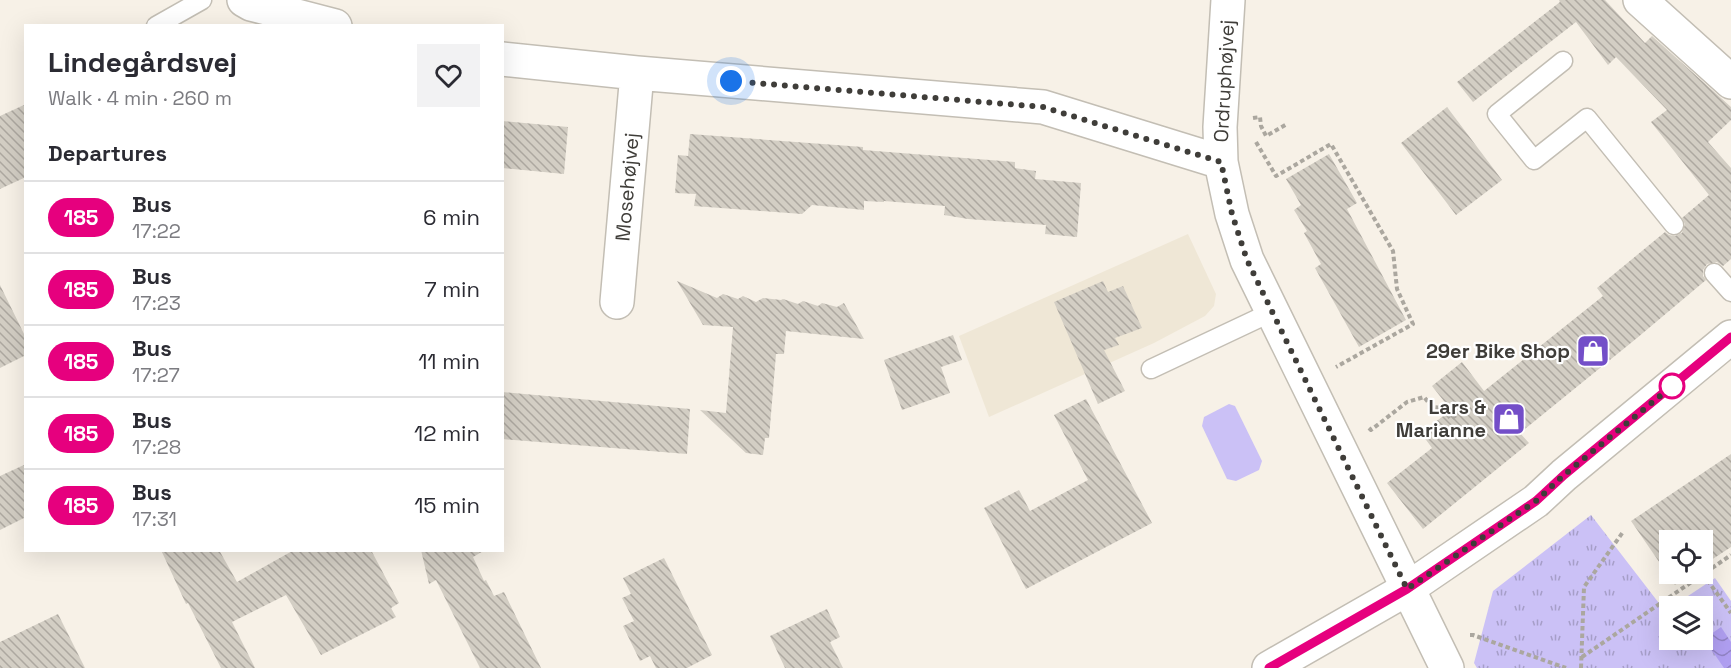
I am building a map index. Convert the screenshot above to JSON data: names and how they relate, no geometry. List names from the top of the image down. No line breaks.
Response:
{"streets":{"street":["Ordruphøjvej","Mosehøjvej"]},"places":{"shop":["29er Bike Shop","Lars & Marianne"]},"lines":["bus line 185"],"page":{"heading":[["Lindegårdsvej","Walk · 4 min · 260 m"],"Departures"],"list":[{"mark":"185","name":"Bus","note":"17:22","value":"6 min"},{"mark":"185","name":"Bus","note":"17:23","value":"7 min"},{"mark":"185","name":"Bus","note":"17:27","value":"11 min"},{"mark":"185","name":"Bus","note":"17:28","value":"12 min"},{"mark":"185","name":"Bus","note":"17:31","value":"15 min"}]}}
